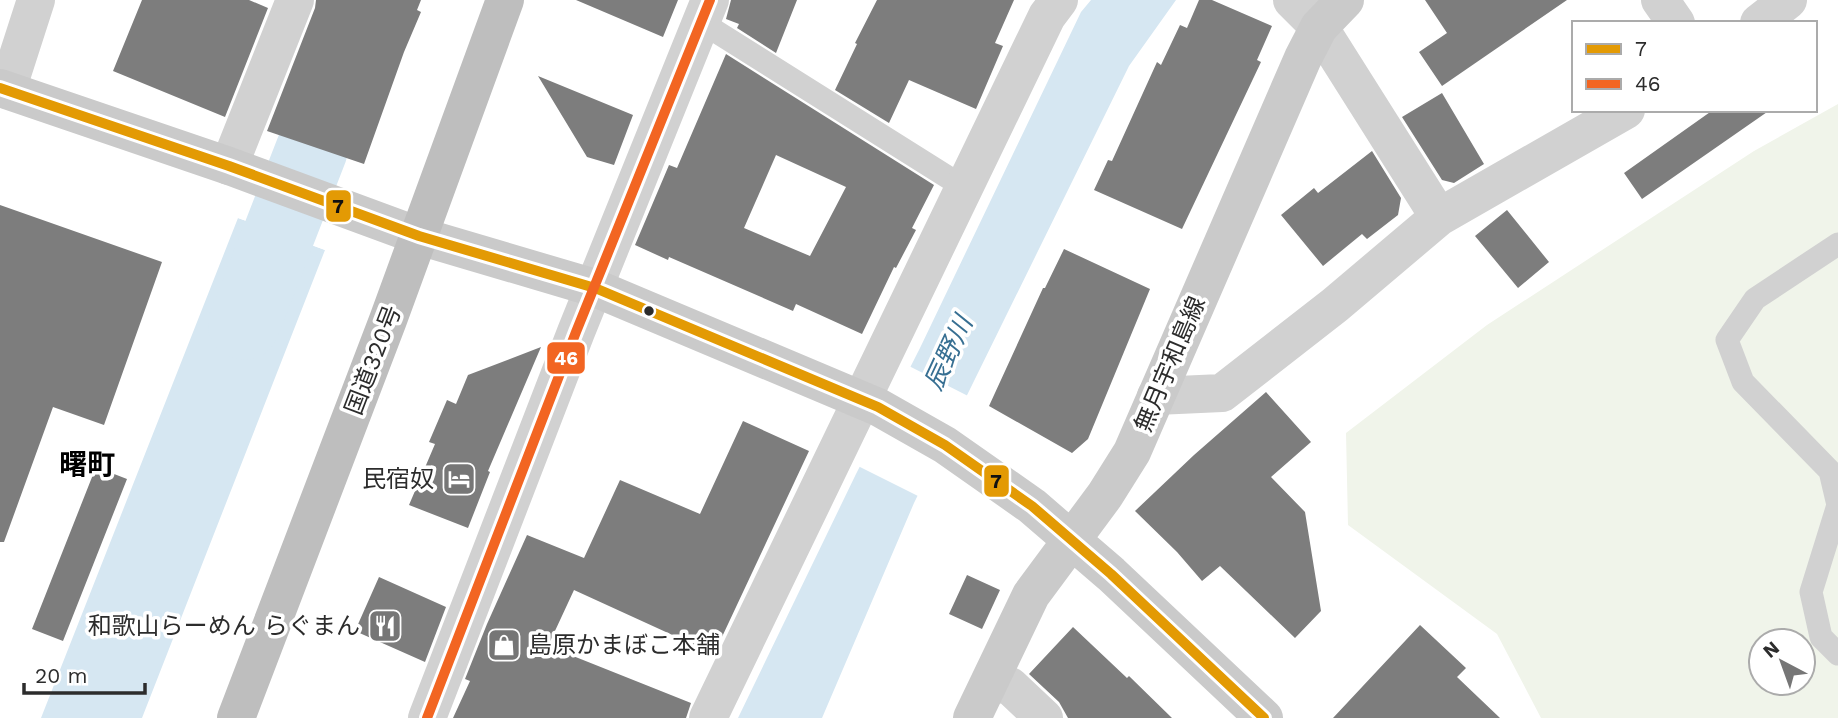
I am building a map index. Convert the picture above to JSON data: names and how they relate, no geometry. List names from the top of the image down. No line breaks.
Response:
{"streets":{"highway":["国道320号"],"street":["無月宇和島線"]},"districts":["曙町"],"water":["辰野川"],"places":{"hotel":["民宿奴"],"restaurant":["和歌山らーめん らぐまん"],"shop":["島原かまぼこ本舗"]},"lines":["transit line 46","transit line 7"],"legend":["7","46"],"scale_bar":"20 m","north":"top left"}
